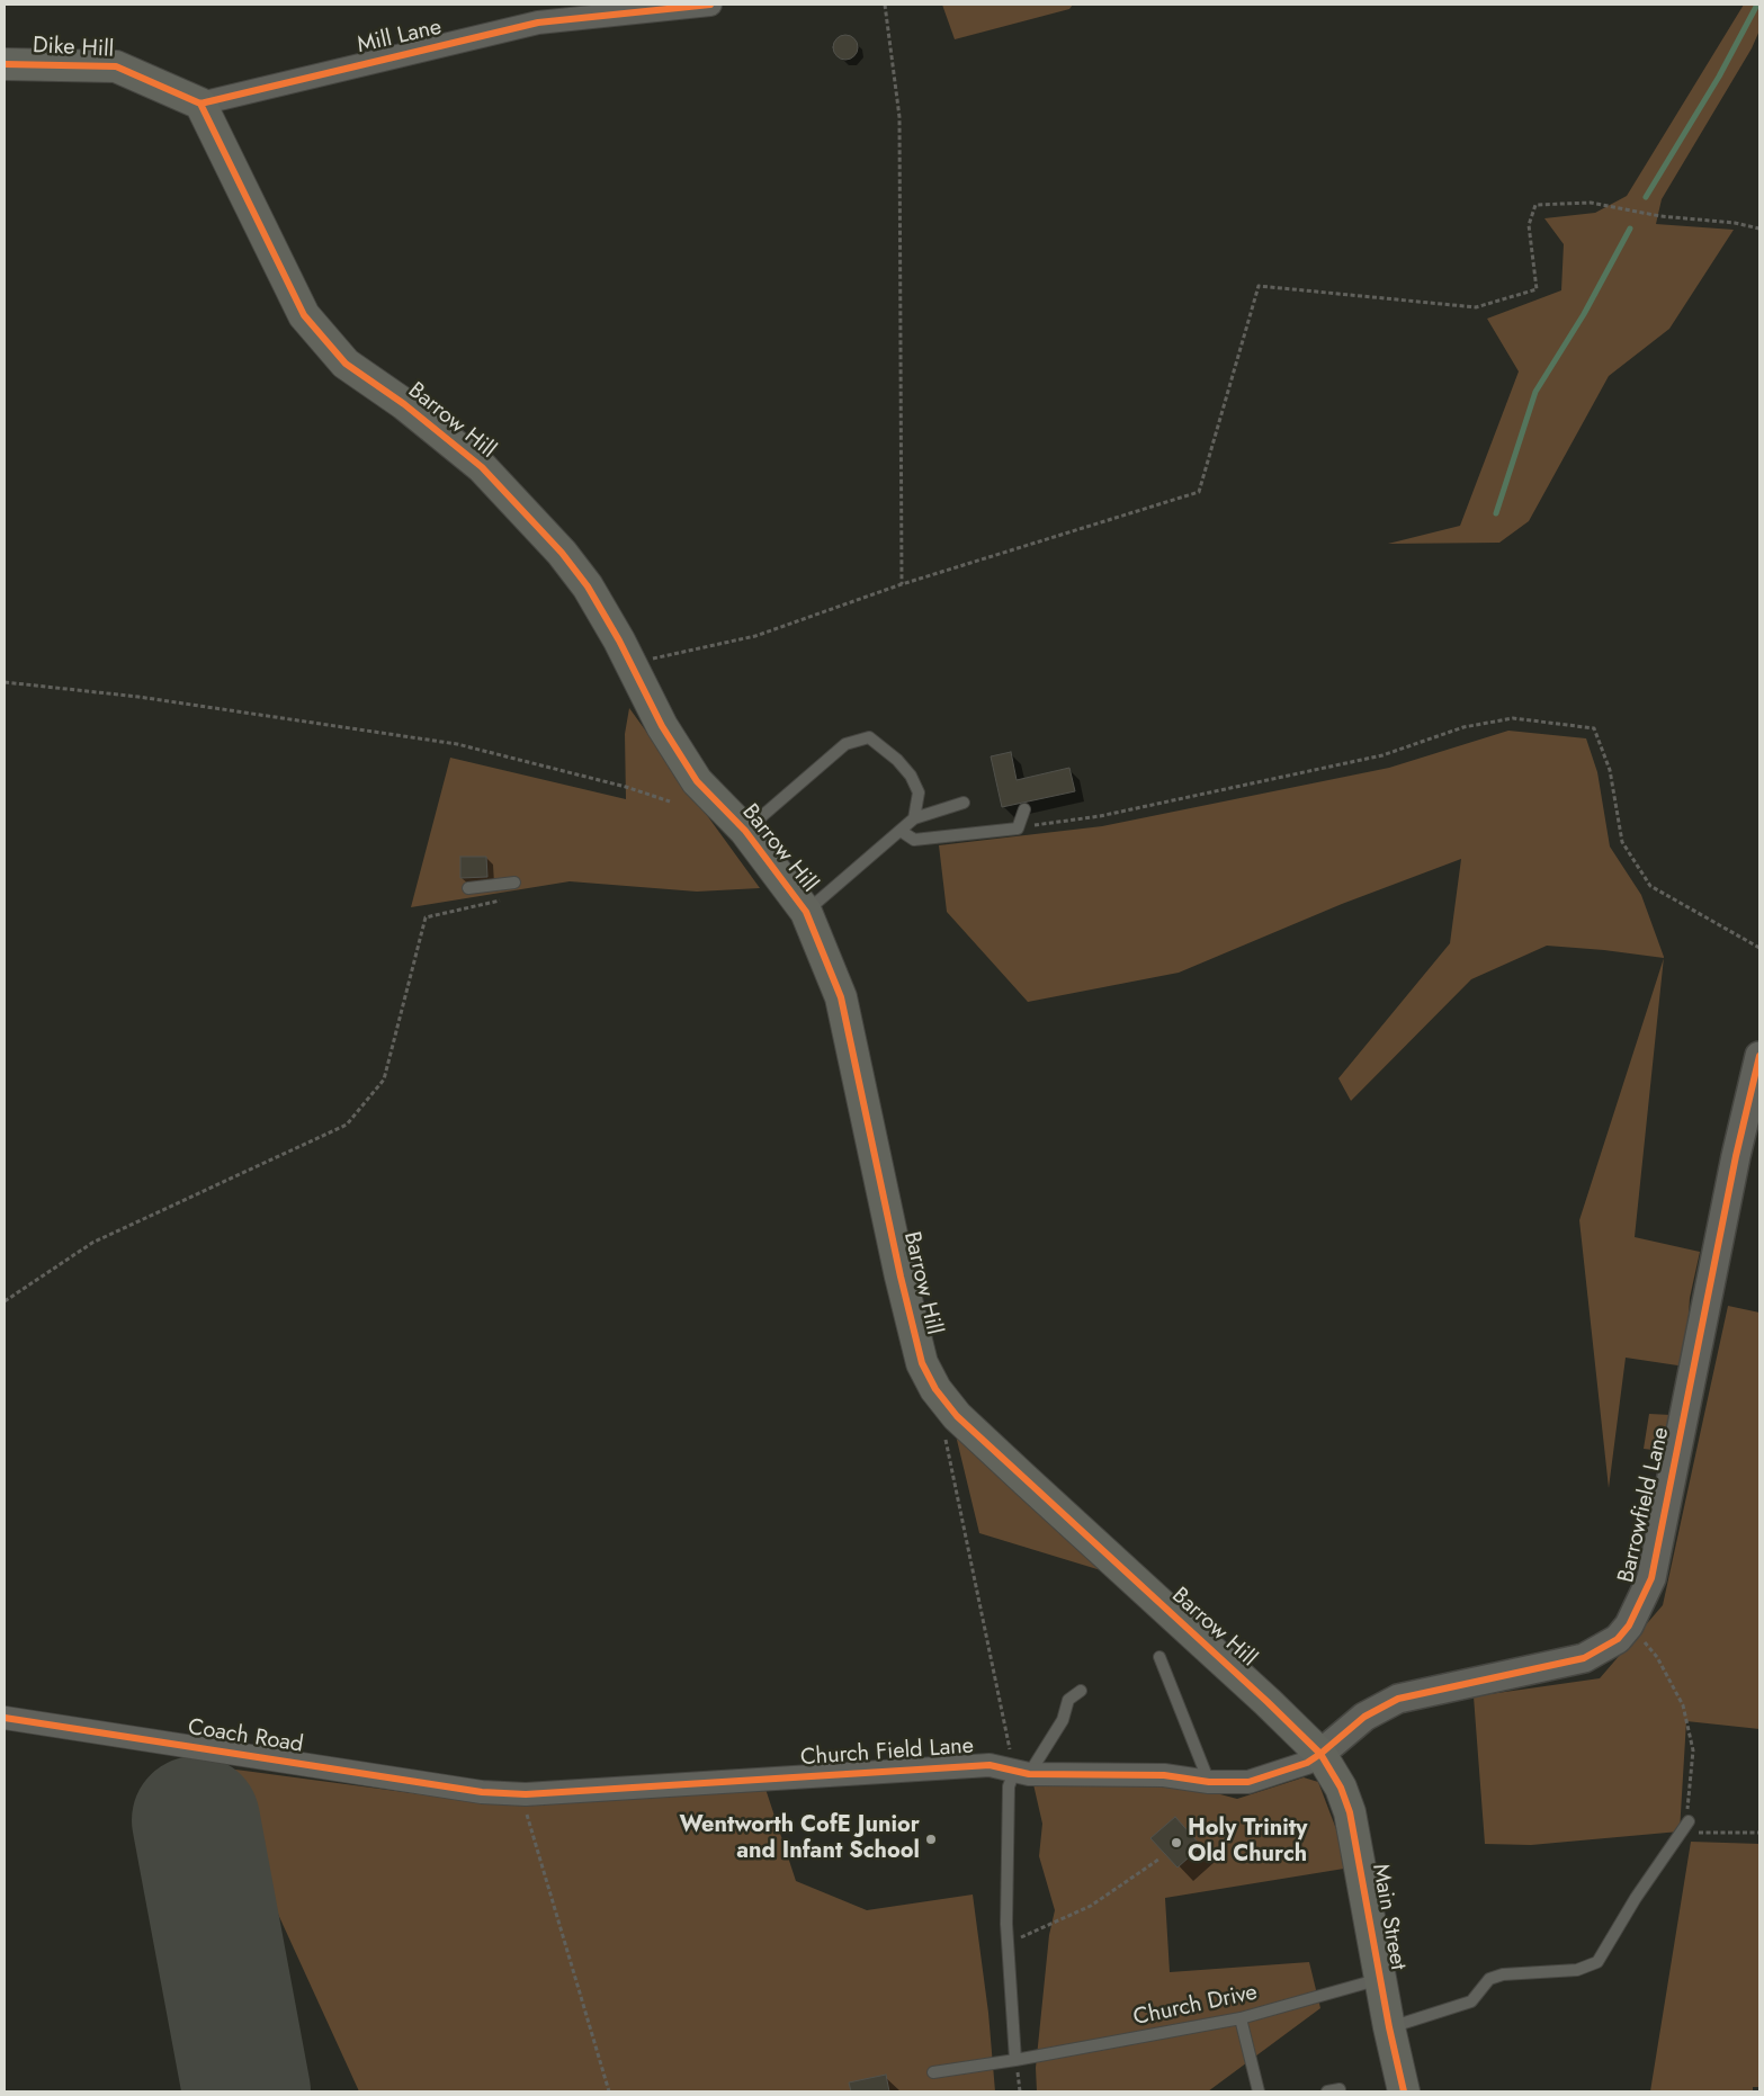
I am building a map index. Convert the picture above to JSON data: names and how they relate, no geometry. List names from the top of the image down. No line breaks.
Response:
{"streets":{"main road":["Dike Hill","Barrow Hill","Main Street"],"street":["Mill Lane","Barrowfield Lane","Coach Road","Church Field Lane"],"lane":["Church Drive"]},"crossings":[["Mill Lane","Dike Hill"],["Mill Lane","Barrow Hill"],["Dike Hill","Barrow Hill"],["Barrow Hill","Barrowfield Lane"],["Barrow Hill","Church Field Lane"],["Barrow Hill","Main Street"],["Barrowfield Lane","Church Field Lane"],["Barrowfield Lane","Main Street"],["Coach Road","Church Field Lane"],["Church Field Lane","Main Street"],["Main Street","Church Drive"]],"places":["Wentworth CofE Junior and Infant School","Holy Trinity Old Church"]}
